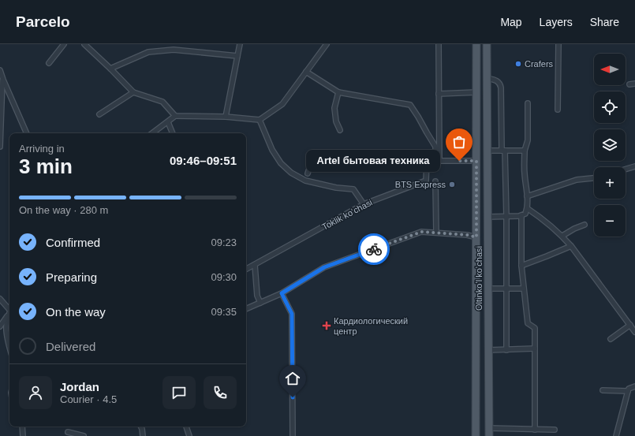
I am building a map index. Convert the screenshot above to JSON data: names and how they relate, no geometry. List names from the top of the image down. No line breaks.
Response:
{"streets":{"main road":["Oltinkoʻl koʻchasi"],"street":["Toklik koʻchasi"]},"places":{"other":["Crafers","Artel бытовая техника","BTS Express"],"health":["Кардиологический центр"]},"north":"left","page":{"header":"Parcelo","nav":["Map","Layers","Share"],"map_buttons":["+","−"],"heading":["3 min","Arriving in","09:46–09:51"],"panel":["Jordan","Courier · 4.5"],"bubble":"Artel бытовая техника","bar":"On the way · 280 m","list":[["Confirmed","09:23"],["Preparing","09:30"],["On the way","09:35"],"Delivered"]}}
